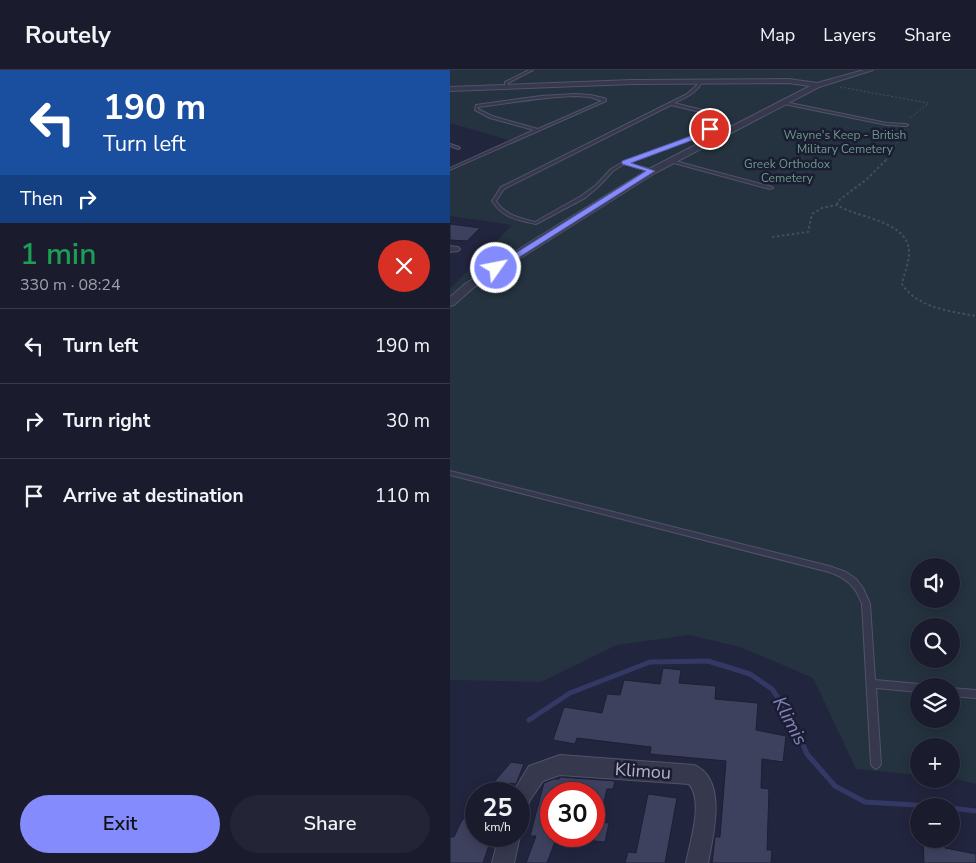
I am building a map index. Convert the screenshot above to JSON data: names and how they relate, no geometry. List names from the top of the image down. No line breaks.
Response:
{"streets":{"street":["Klimou"]},"water":["Klimis"],"parks":["Wayne's Keep - British Military Cemetery","Greek Orthodox Cemetery"],"page":{"header":"Routely","nav":["Map","Layers","Share"],"turn":["190 m","Turn left"],"then":"Then","heading":["1 min","330 m · 08:24"],"list":[{"name":"Turn left","value":"190 m"},{"name":"Turn right","value":"30 m"},{"name":"Arrive at destination","value":"110 m"}],"map_buttons":["+","−"],"speed":"25 km/h","limit":"30","buttons":["Exit","Share"]}}
